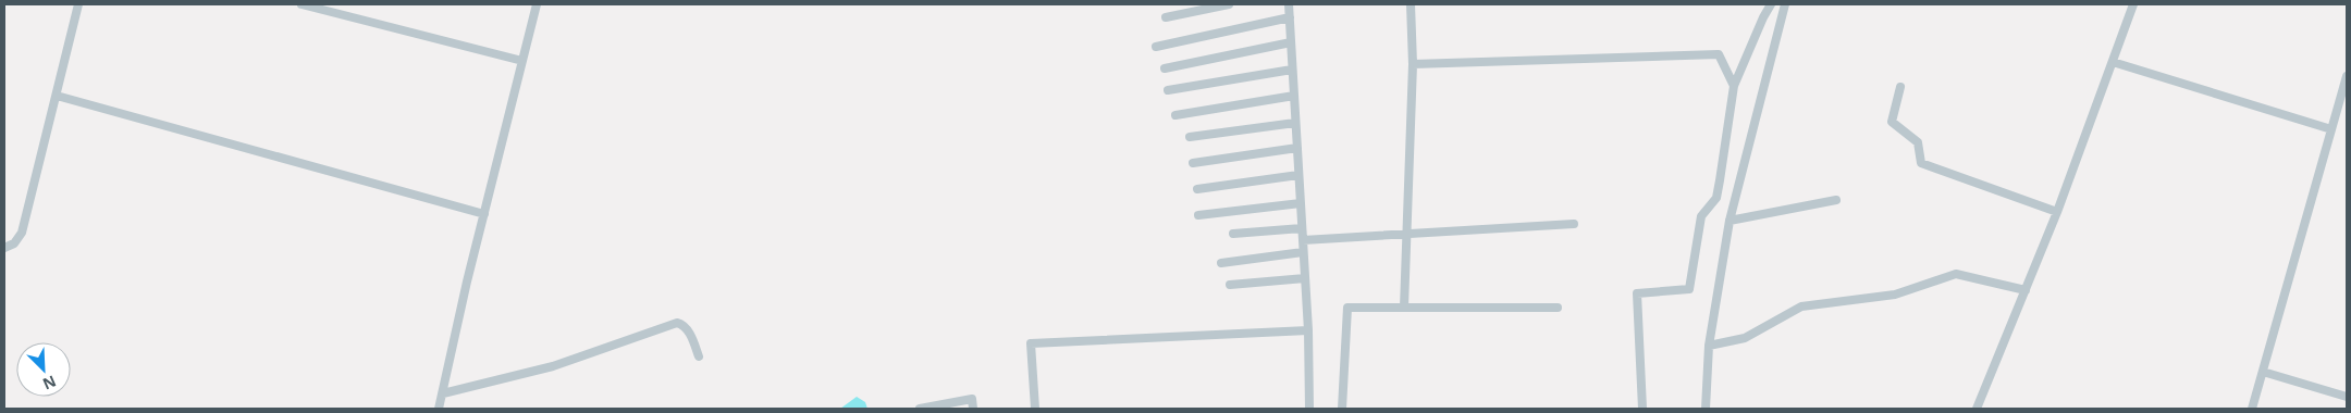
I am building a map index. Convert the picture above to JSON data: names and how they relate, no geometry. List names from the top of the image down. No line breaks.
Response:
{"north":"bottom right"}
